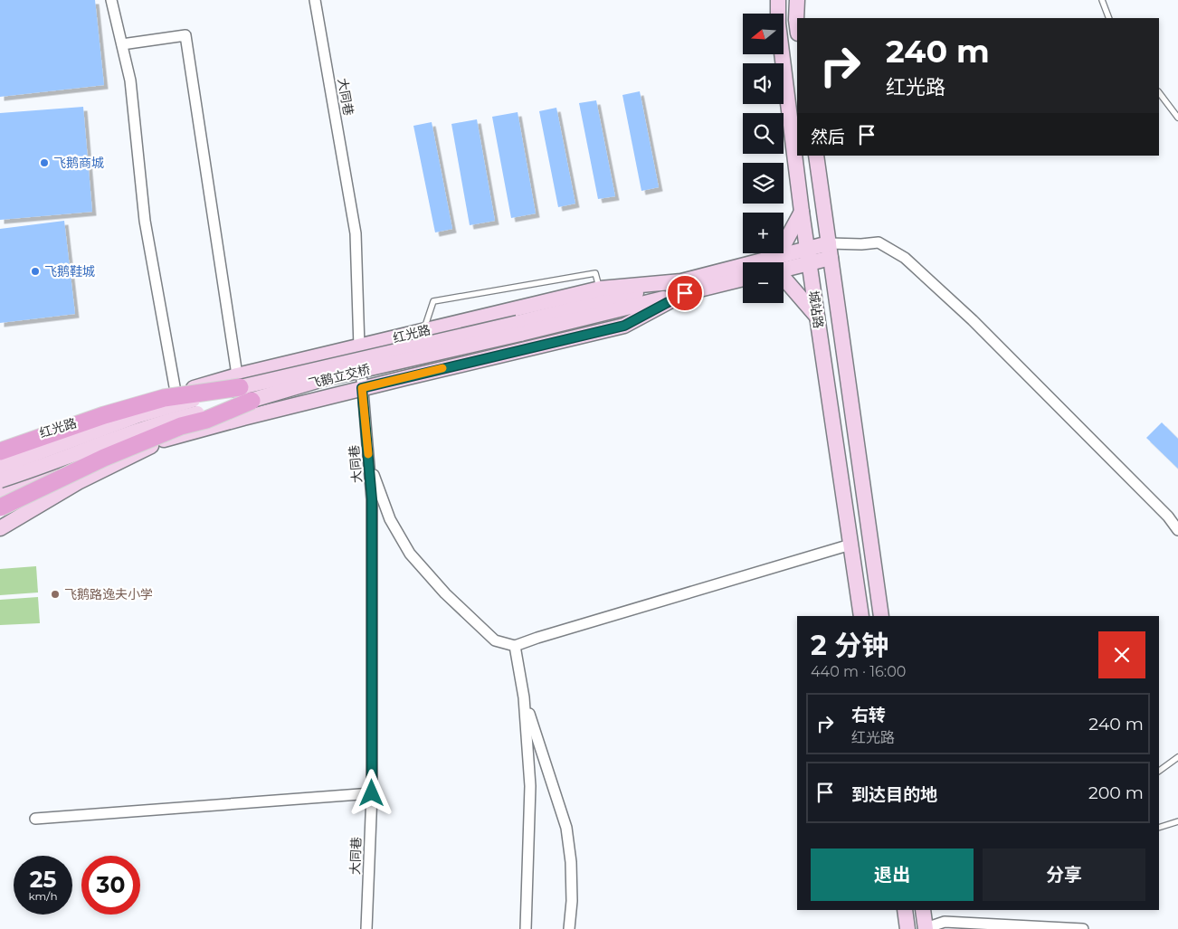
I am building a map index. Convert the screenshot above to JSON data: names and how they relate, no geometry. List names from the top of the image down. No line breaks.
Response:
{"streets":{"main road":["城站路","红光路","飞鹅立交桥"],"street":["大同巷"]},"crossings":[["大同巷","红光路"],["城站路","红光路"],["红光路","飞鹅立交桥"]],"places":["飞鹅商城","飞鹅鞋城","飞鹅路逸夫小学"],"north":"left","page":{"map_buttons":["+","−"],"turn":["240 m","红光路"],"then":"然后","heading":["2 分钟","440 m · 16:00"],"list":[{"name":"右转","note":"红光路","value":"240 m"},{"name":"到达目的地","value":"200 m"}],"buttons":["退出","分享"],"speed":"25 km/h","limit":"30"}}
